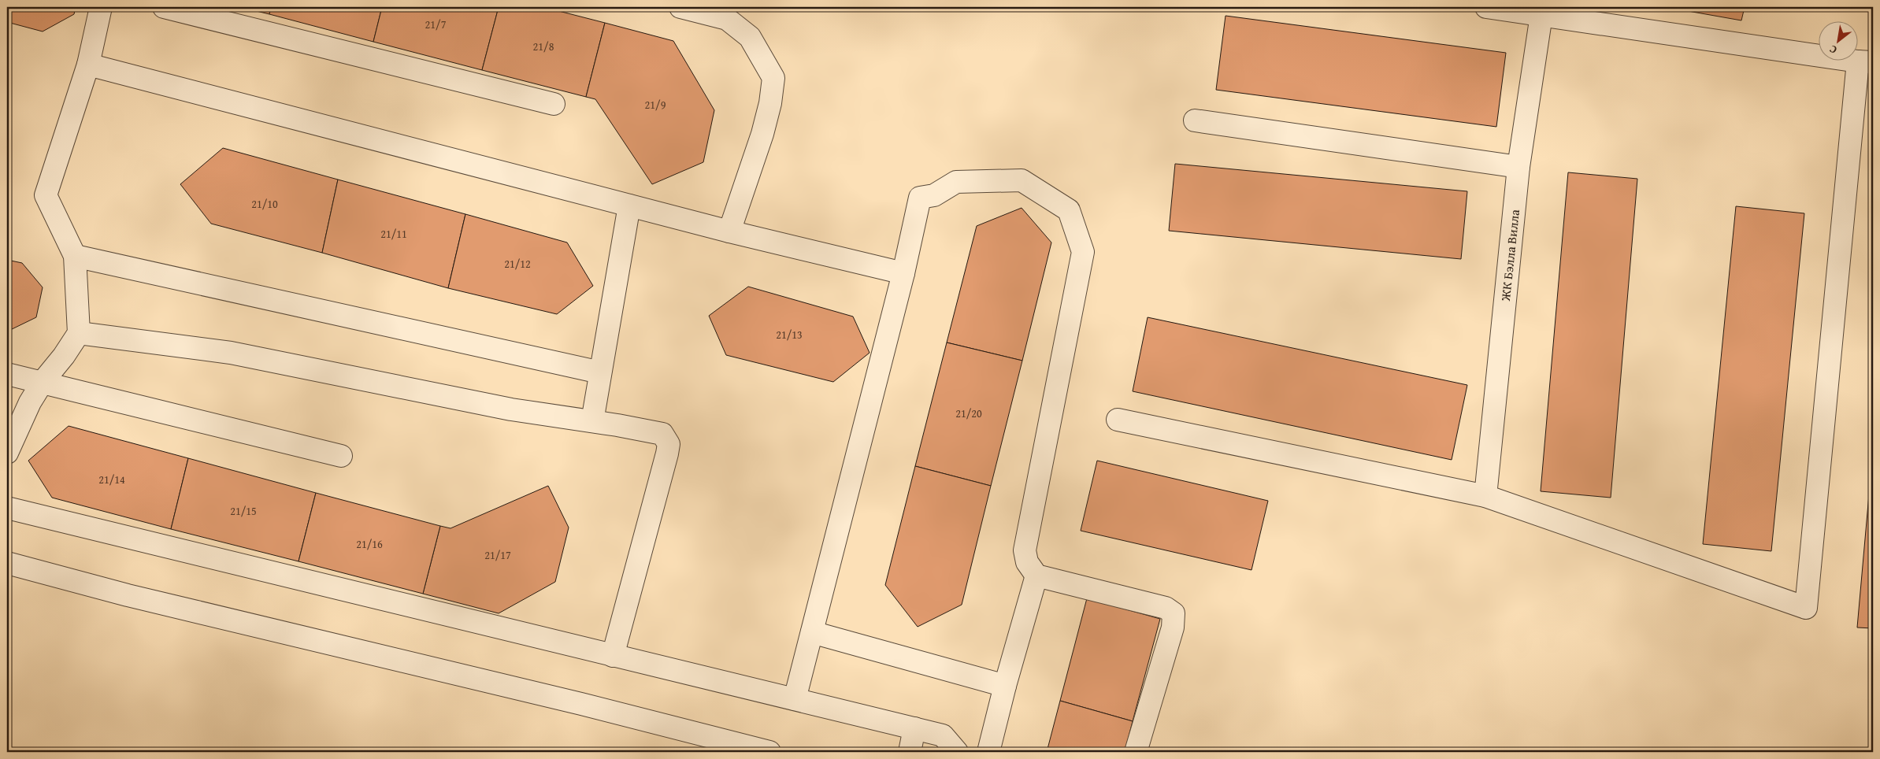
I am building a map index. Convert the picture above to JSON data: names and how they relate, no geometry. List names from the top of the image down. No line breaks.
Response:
{"streets":{"street":["ЖК Бэлла Вилла"]},"house_numbers":["21/7","21/8","21/9","21/10","21/11","21/12","21/13","21/20","21/14","21/15","21/16","21/17"],"north":"bottom left"}
